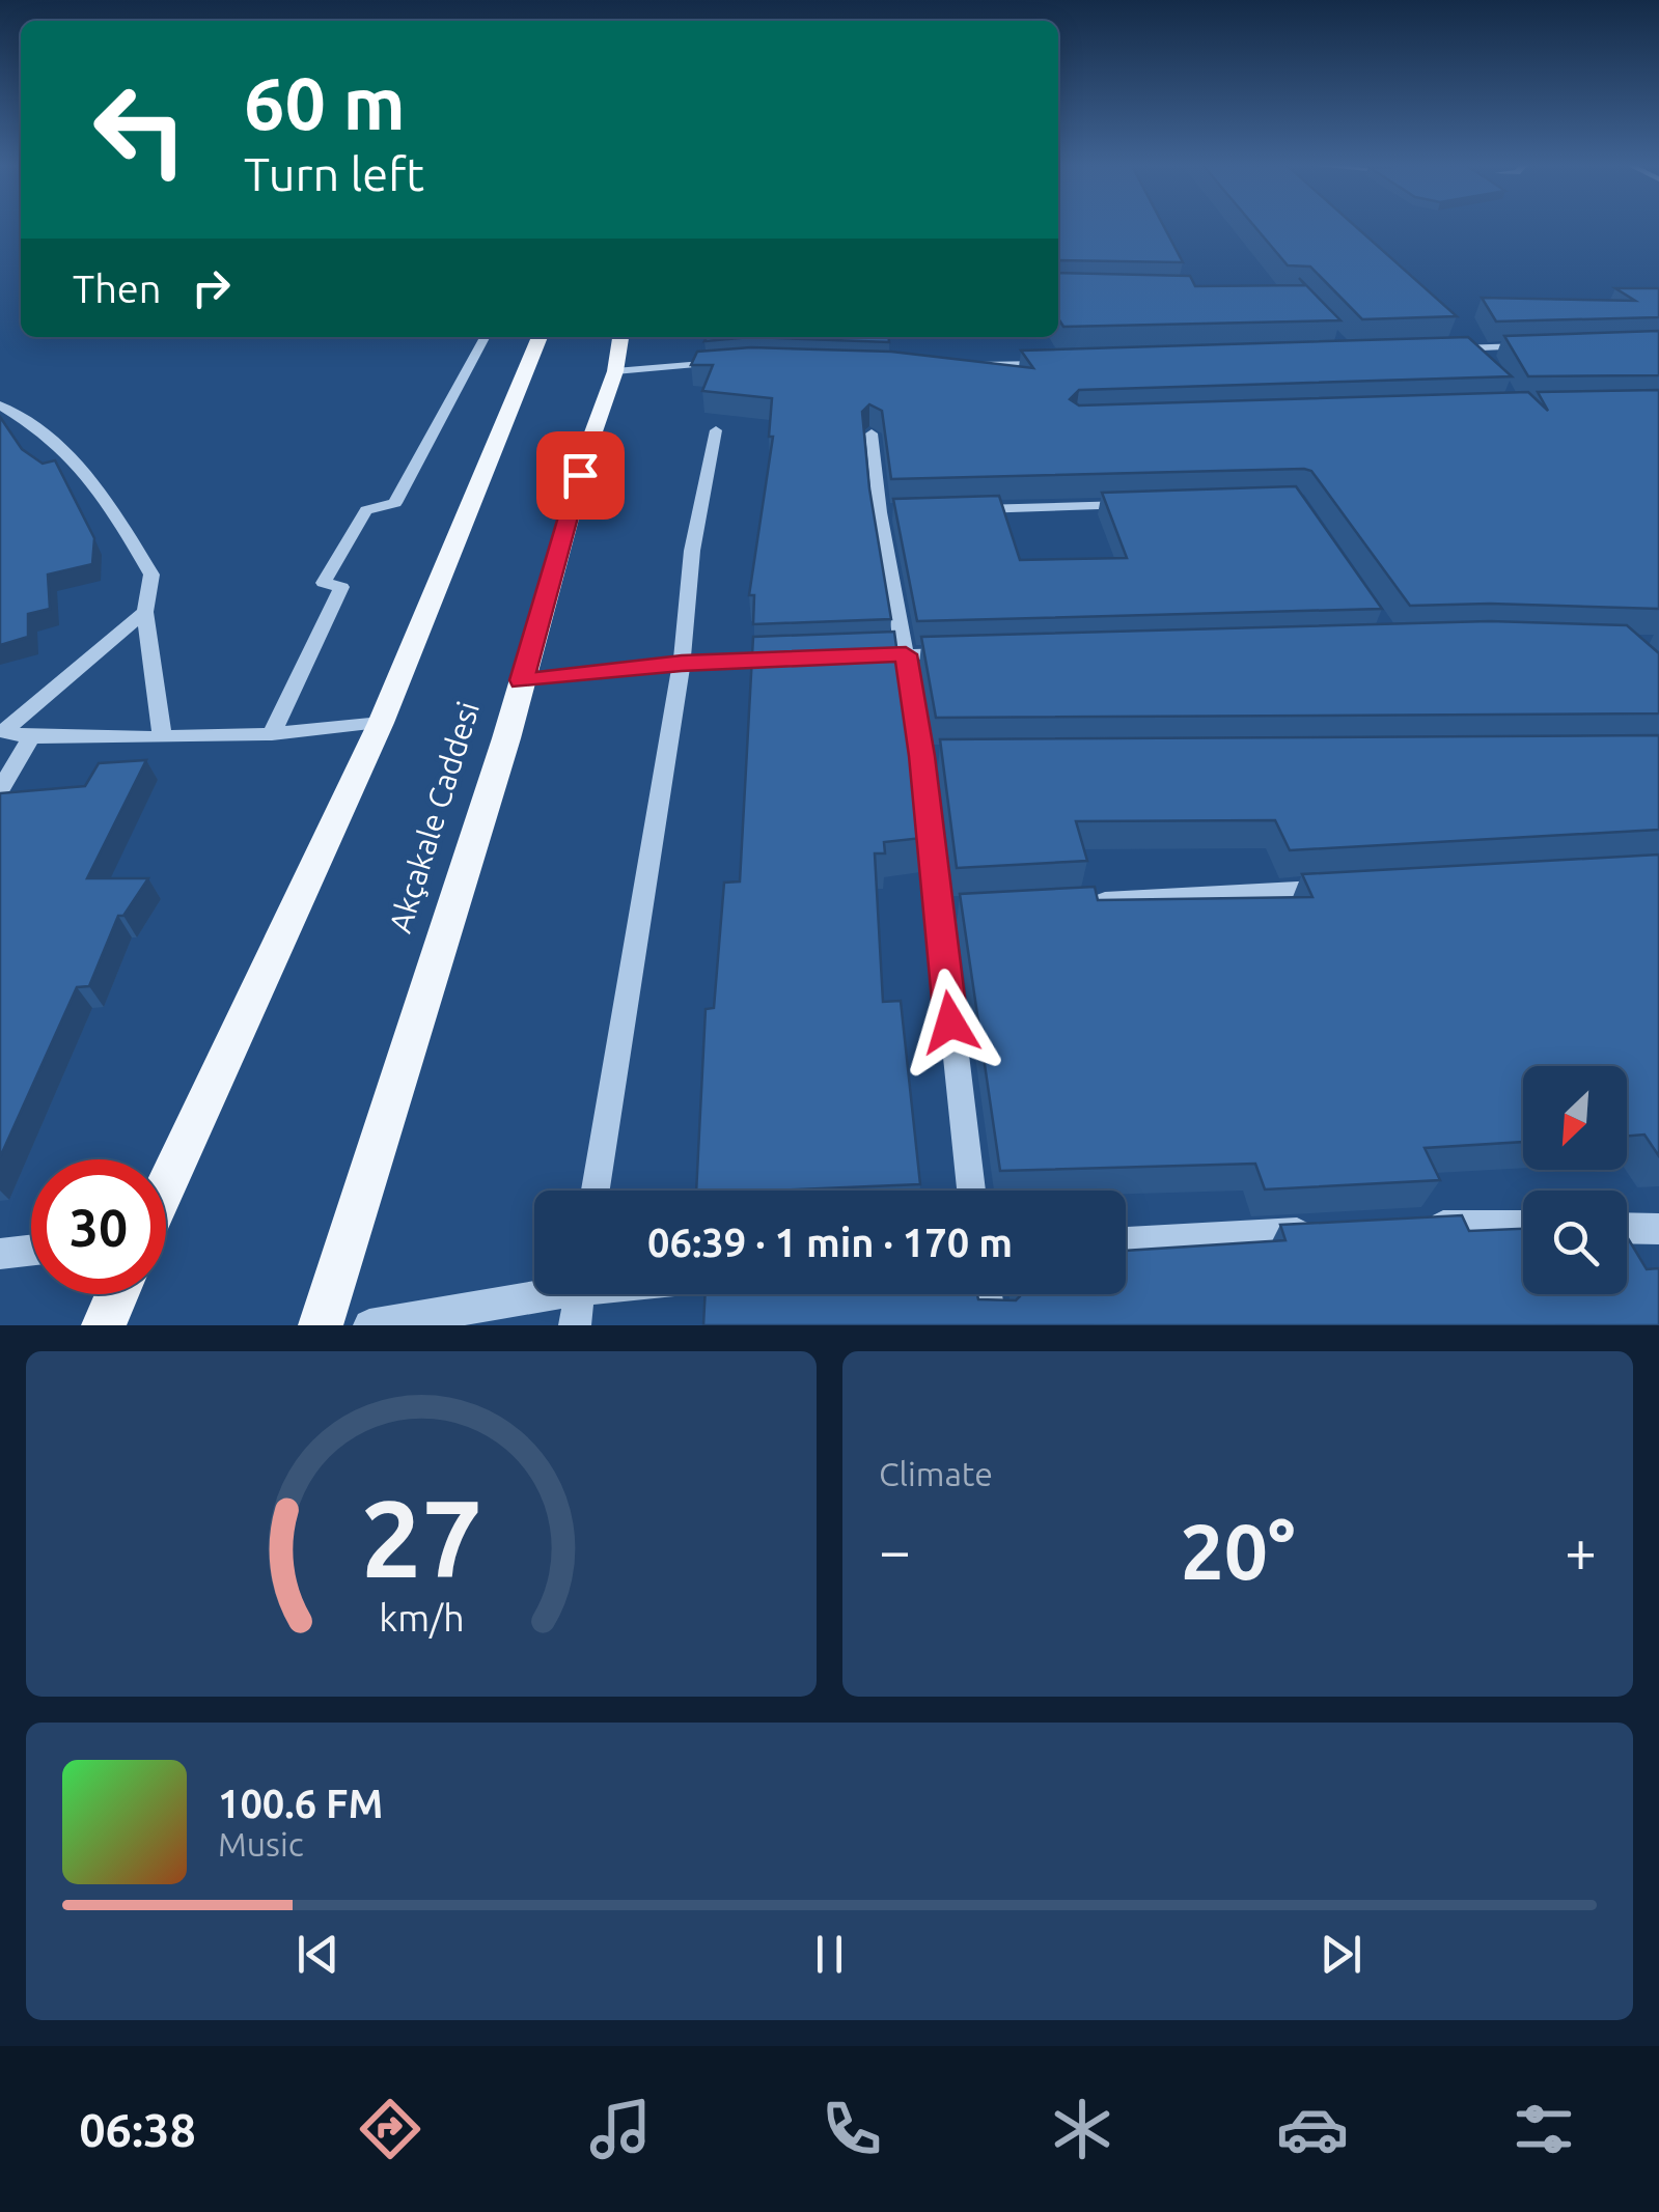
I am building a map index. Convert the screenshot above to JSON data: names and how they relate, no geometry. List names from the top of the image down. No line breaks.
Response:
{"streets":{"main road":["Akçakale Caddesi"]},"north":"bottom left","page":{"turn":["60 m","Turn left"],"then":"Then","limit":"30","trip":"06:39 · 1 min · 170 m","tile":"Climate","heat":["−","20°","+"],"song":["100.6 FM","Music"],"tabs":"06:38","gauge":["27","km/h"]}}
